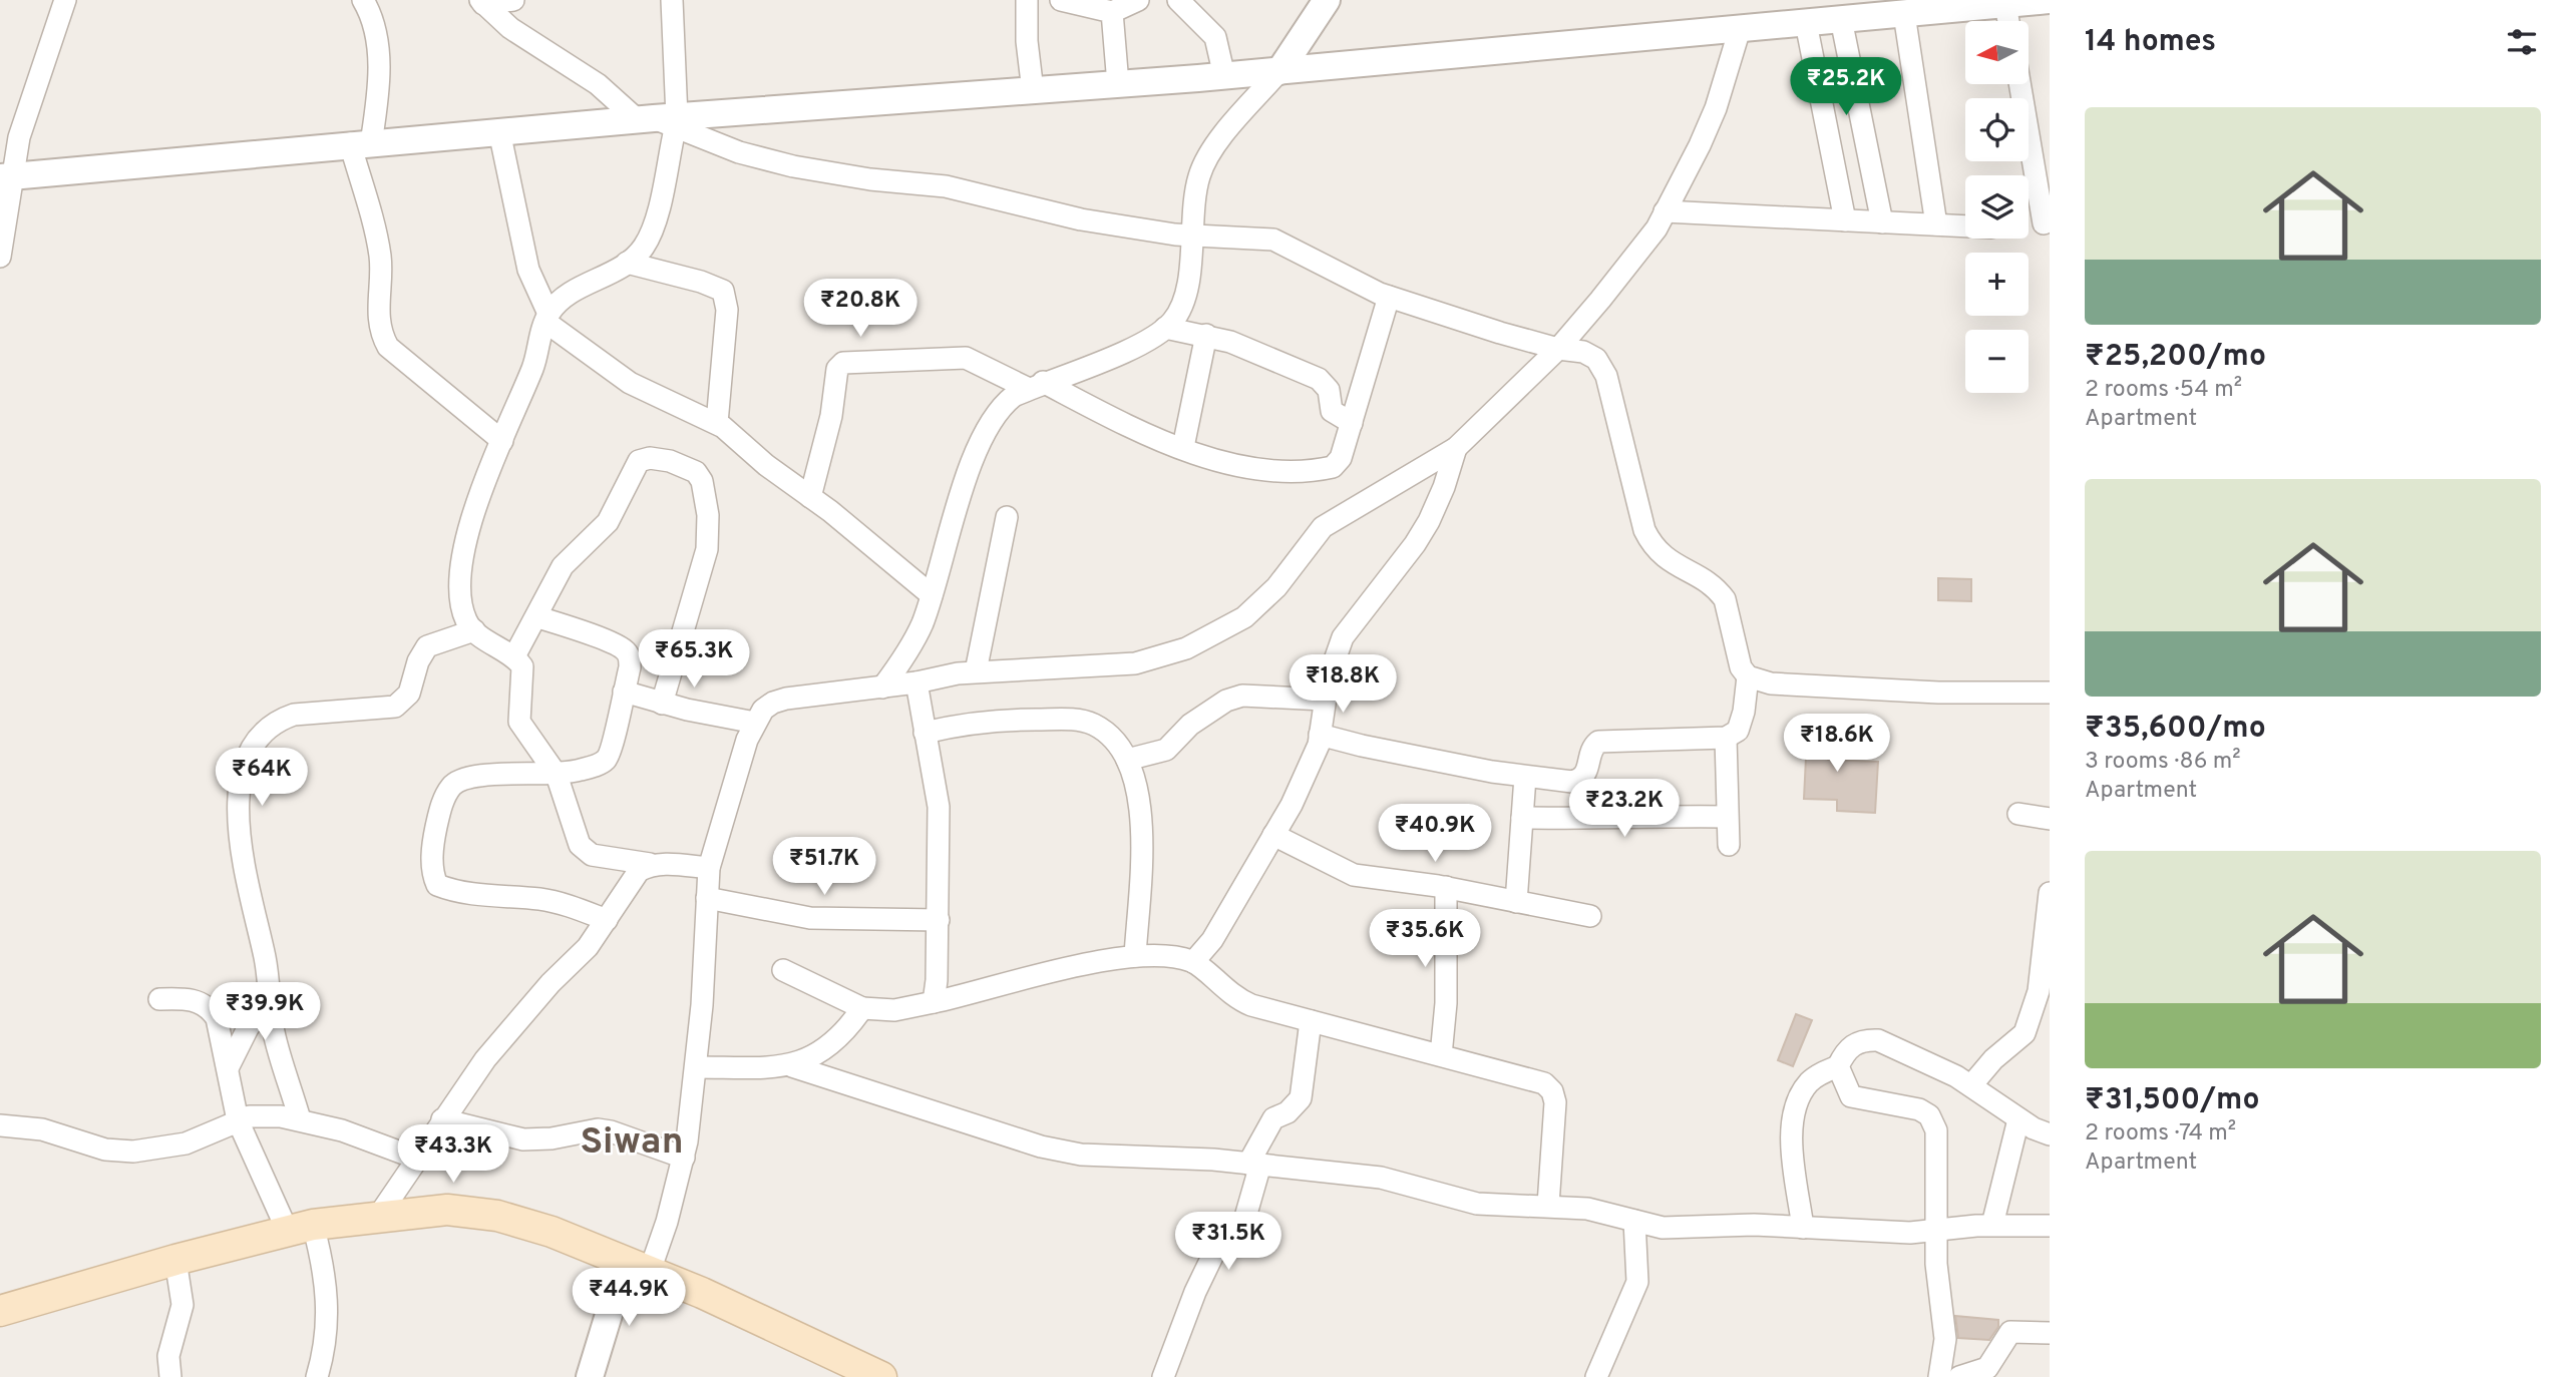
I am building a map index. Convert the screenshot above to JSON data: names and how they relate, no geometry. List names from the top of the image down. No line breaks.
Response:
{"districts":["Siwan"],"north":"left","page":{"heading":"14 homes","map_buttons":["+","−"],"price":["₹25.2K","₹20.8K","₹65.3K","₹18.8K","₹18.6K","₹64K","₹23.2K","₹40.9K","₹51.7K","₹35.6K","₹39.9K","₹43.3K","₹31.5K","₹44.9K"],"list":[{"name":"₹25,200/mo","note":"2 rooms · 54 m² · Apartment"},{"name":"₹35,600/mo","note":"3 rooms · 86 m² · Apartment"},{"name":"₹31,500/mo","note":"2 rooms · 74 m² · Apartment"}]}}
